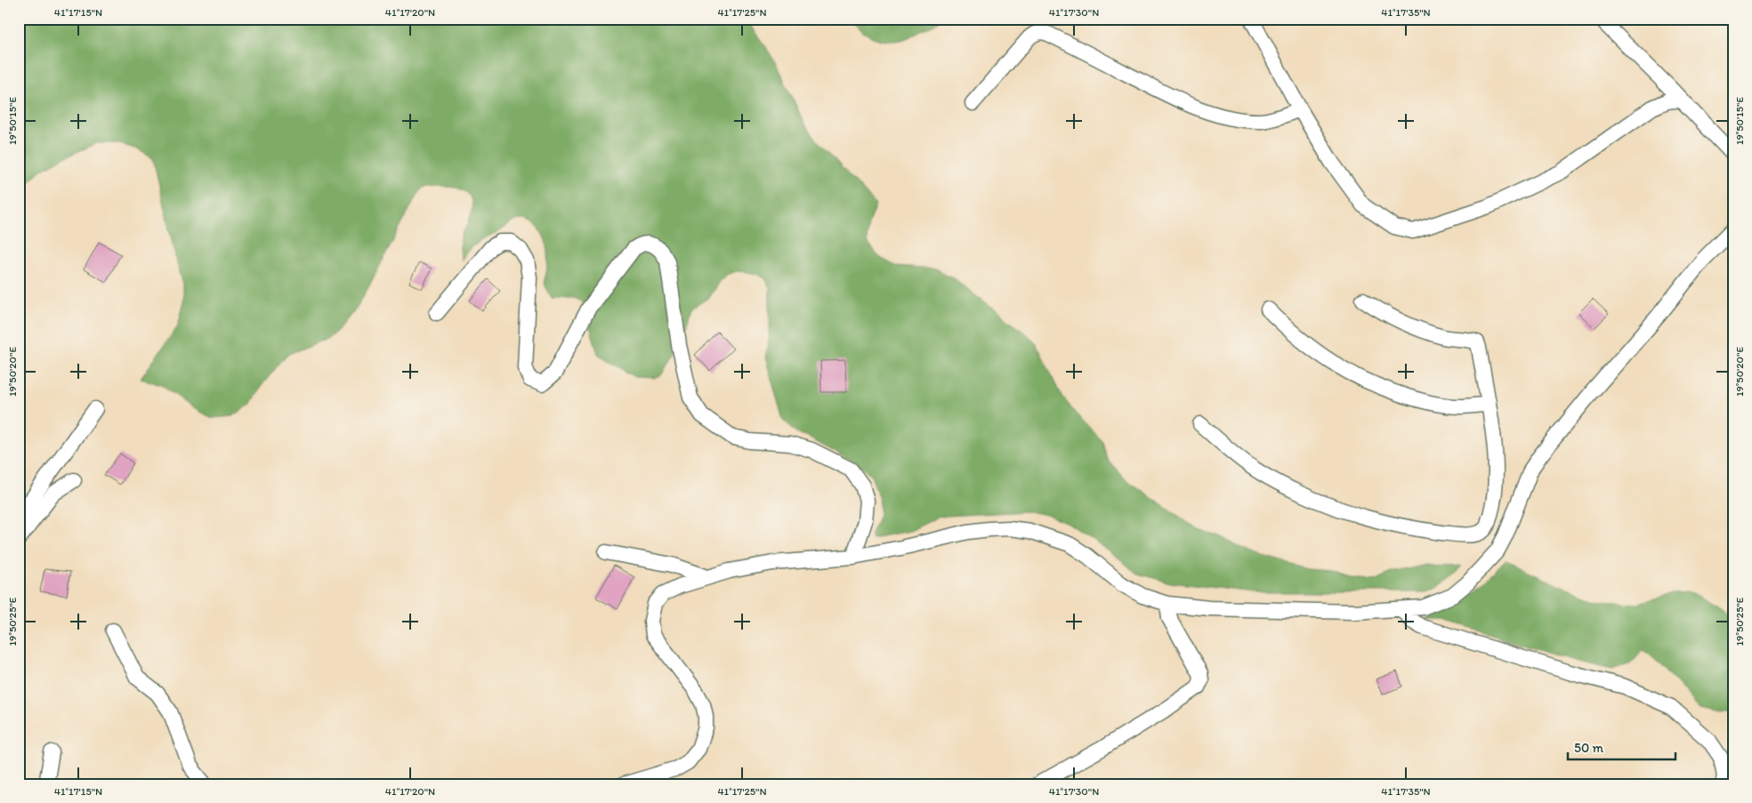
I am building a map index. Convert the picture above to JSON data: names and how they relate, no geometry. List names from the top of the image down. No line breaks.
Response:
{"scale_bar":"50 m","coordinates":["41°17'15\"N","41°17'20\"N","41°17'25\"N","41°17'30\"N","41°17'35\"N","19°50'15\"E","19°50'20\"E","19°50'25\"E"]}
